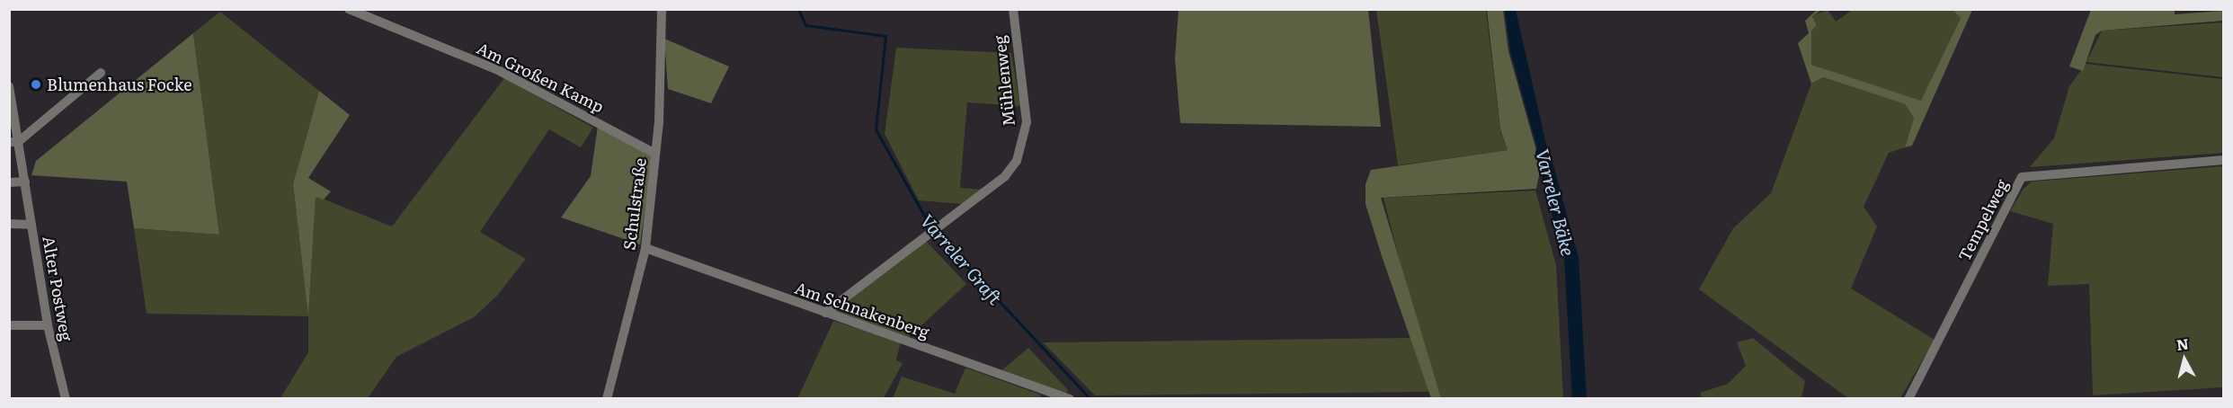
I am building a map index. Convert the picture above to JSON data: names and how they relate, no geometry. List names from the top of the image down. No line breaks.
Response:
{"streets":{"street":["Am Großen Kamp","Mühlenweg","Schulstraße","Tempelweg","Alter Postweg","Am Schnakenberg"]},"crossings":[["Am Großen Kamp","Schulstraße"],["Mühlenweg","Am Schnakenberg"],["Schulstraße","Am Schnakenberg"]],"water":["Varreler Bäke","Varreler Graft"],"places":["Blumenhaus Focke"],"north":"top"}
